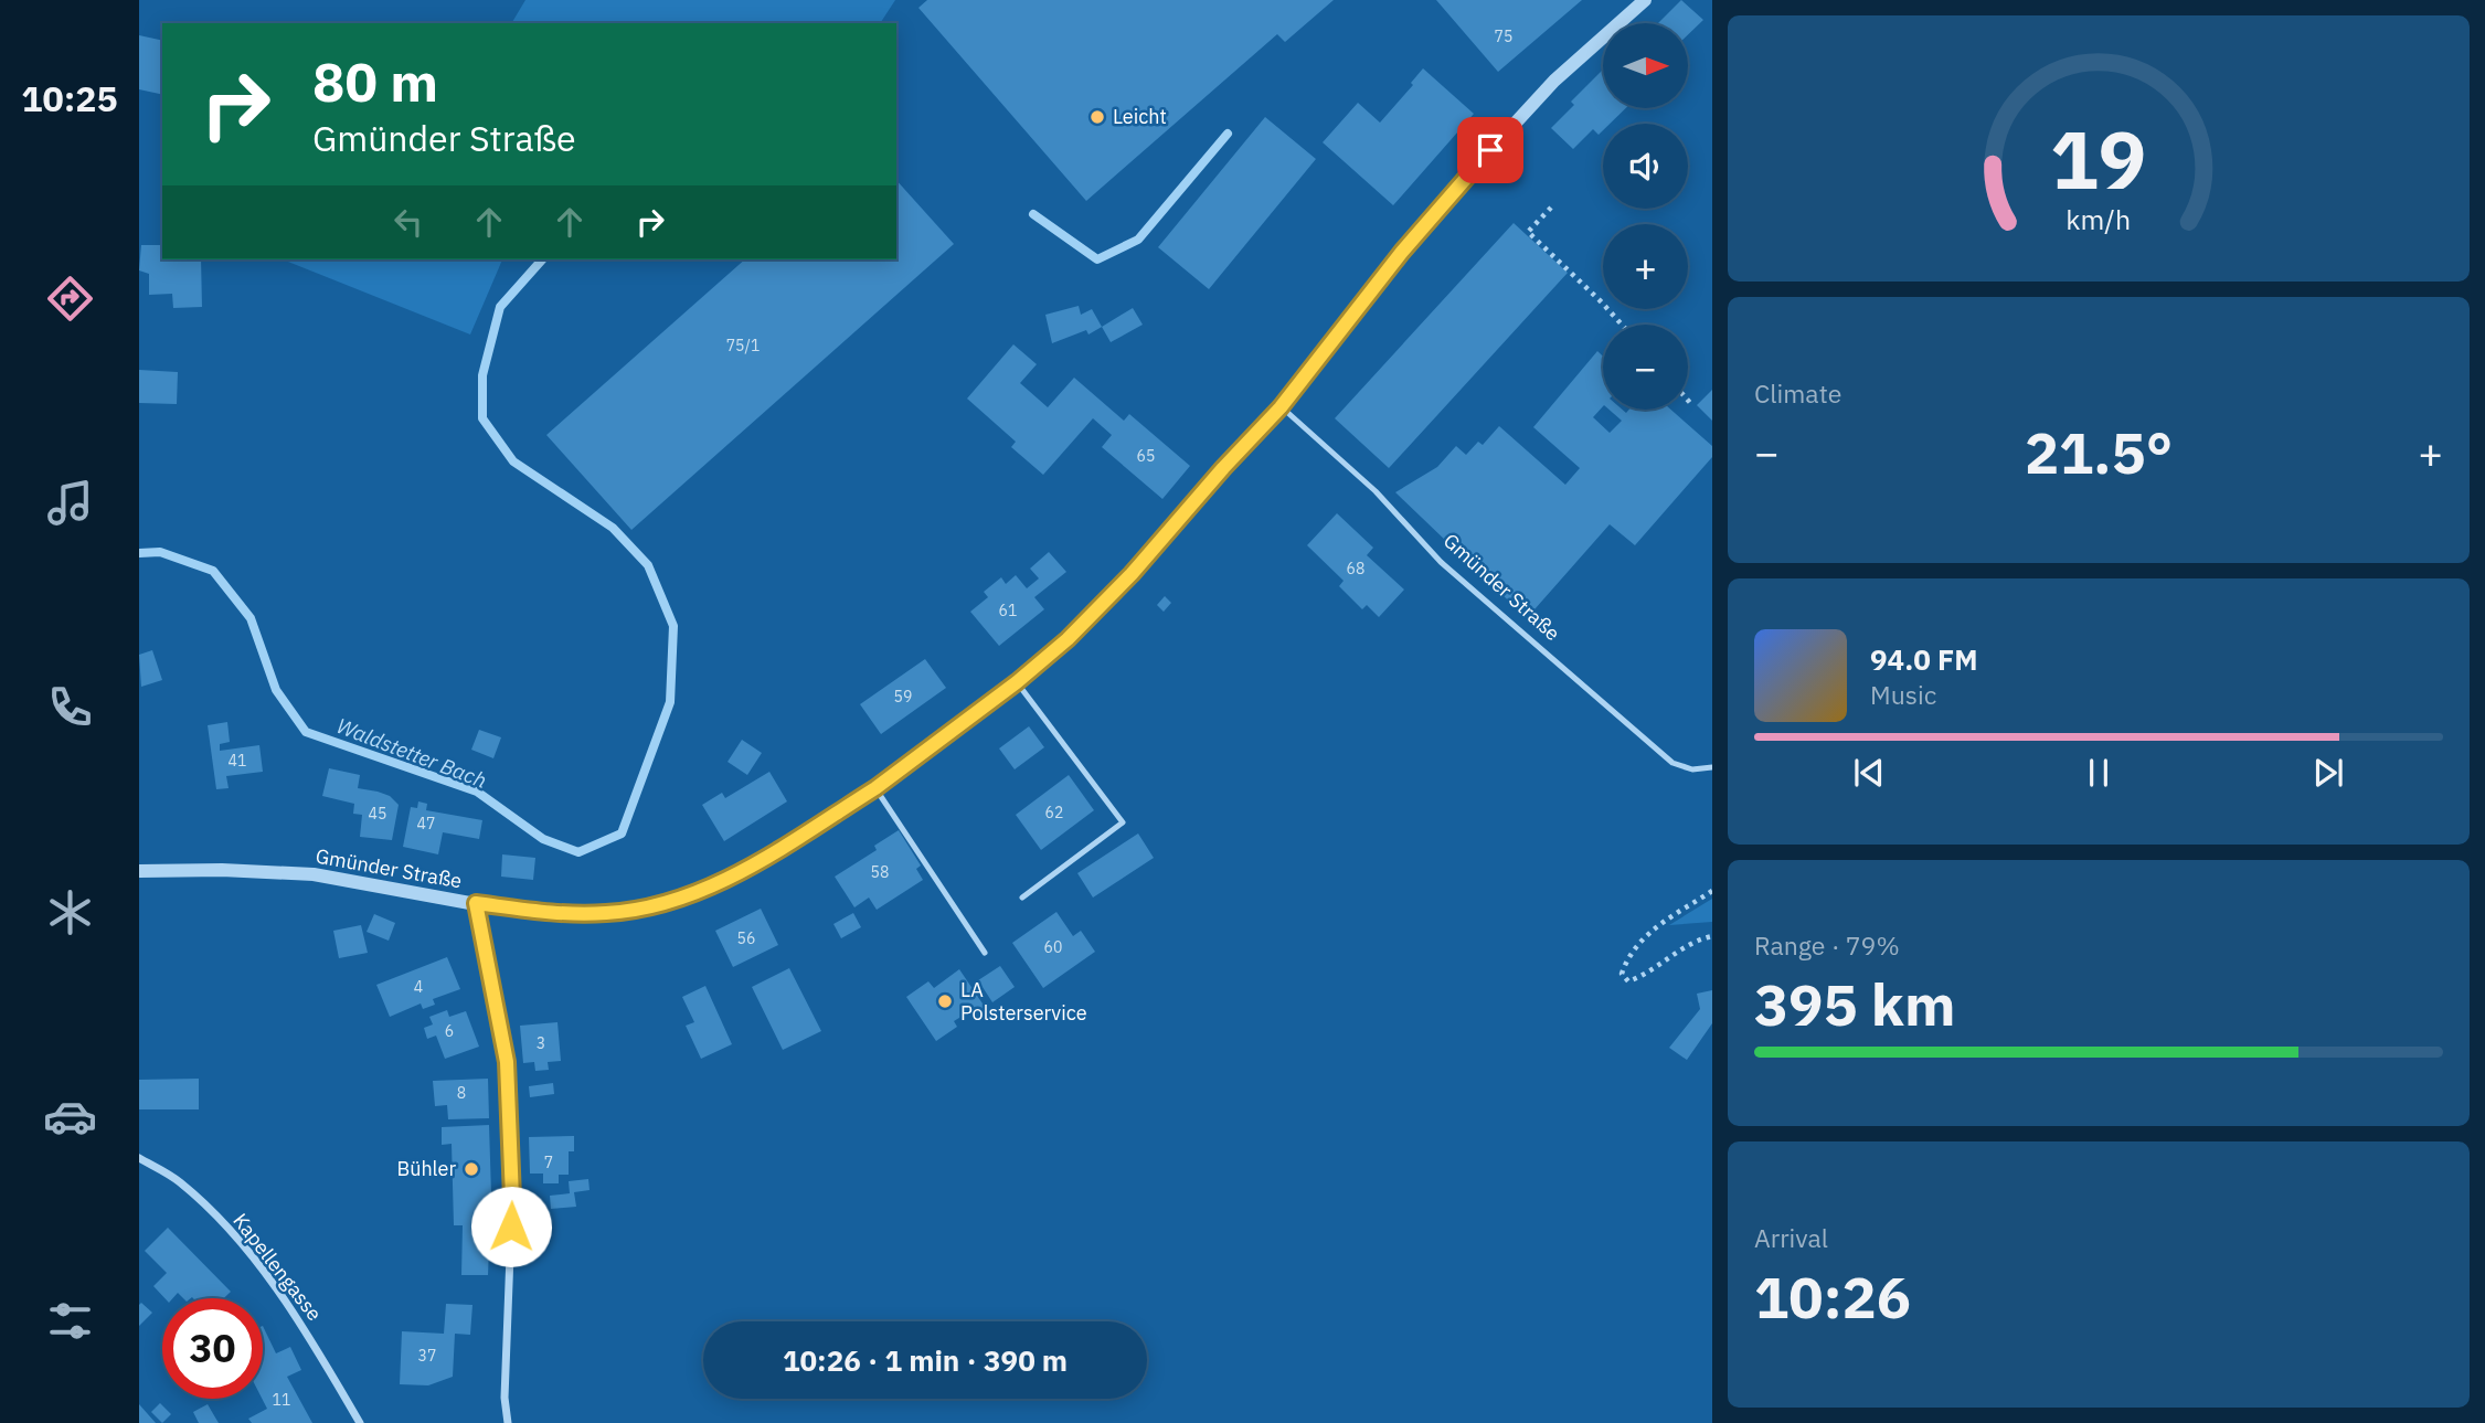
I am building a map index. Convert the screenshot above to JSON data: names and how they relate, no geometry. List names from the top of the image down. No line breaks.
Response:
{"streets":{"street":["Gmünder Straße","Kapellengasse"]},"water":["Waldstetter Bach"],"places":["Leicht","LA Polsterservice","Bühler"],"house_numbers":["75","75/1","65","68","61","59","41","62","45","47","58","56","60","4","6","3","8","7","37","11"],"north":"right","page":{"tabs":"10:25","map_buttons":["+","−"],"turn":["80 m","Gmünder Straße"],"tile":["Climate",["Range · 79%","395 km"],["Arrival","10:26"]],"heat":["−","21.5°","+"],"song":["94.0 FM","Music"],"limit":"30","trip":"10:26 · 1 min · 390 m","gauge":["19","km/h"]}}
